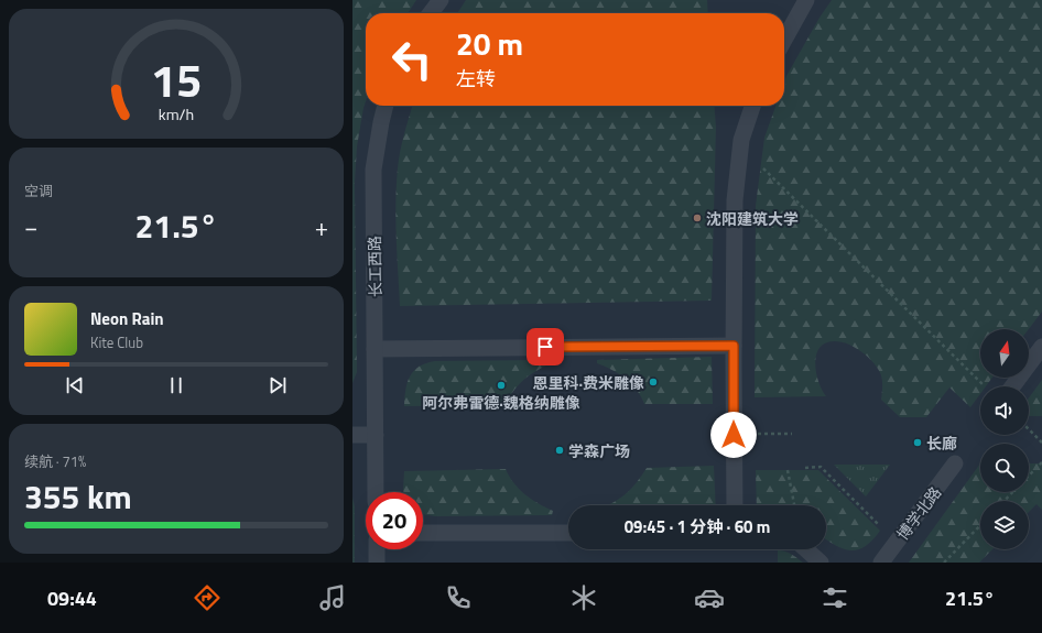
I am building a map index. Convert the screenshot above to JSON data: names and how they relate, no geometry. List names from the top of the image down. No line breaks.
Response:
{"streets":{"lane":["长工西路","博学北路"]},"places":["沈阳建筑大学","恩里科·费米雕像","阿尔弗雷德·魏格纳雕像","长廊","学森广场"],"north":"top","page":{"turn":["20 m","左转"],"tile":["空调",["续航 · 71%","355 km"]],"heat":["−","21.5°","+"],"song":["Neon Rain","Kite Club"],"limit":"20","trip":"09:45 · 1 分钟 · 60 m","tabs":["09:44","21.5°"],"gauge":["15","km/h"]}}
